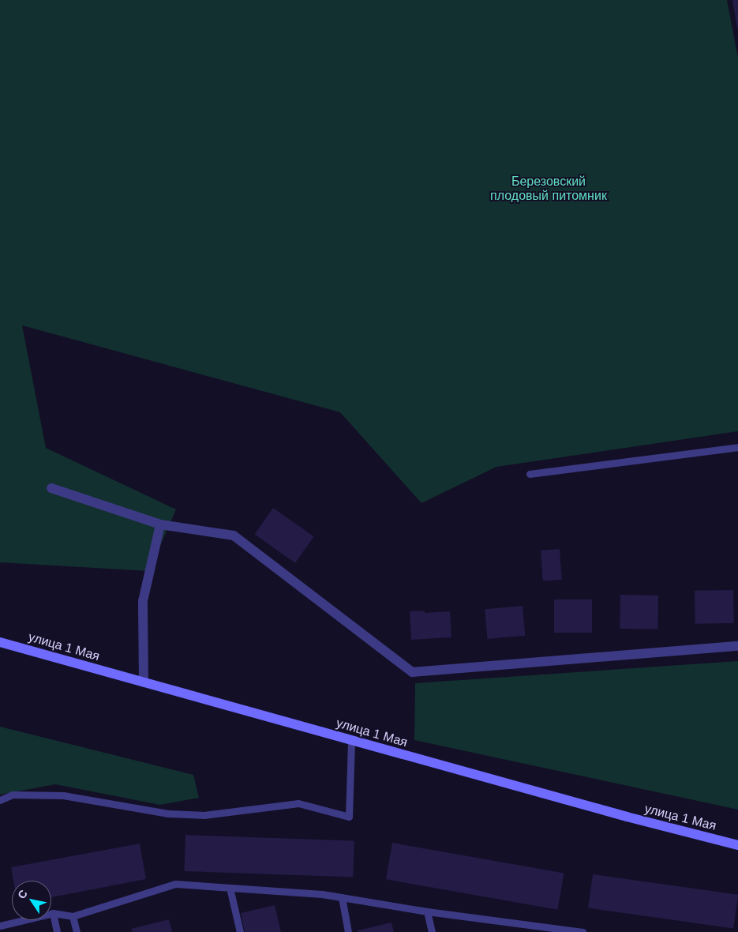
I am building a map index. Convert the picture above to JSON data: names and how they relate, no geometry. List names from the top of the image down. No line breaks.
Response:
{"streets":{"main road":["улица 1 Мая"]},"parks":["Березовский плодовый питомник"],"north":"top left"}
